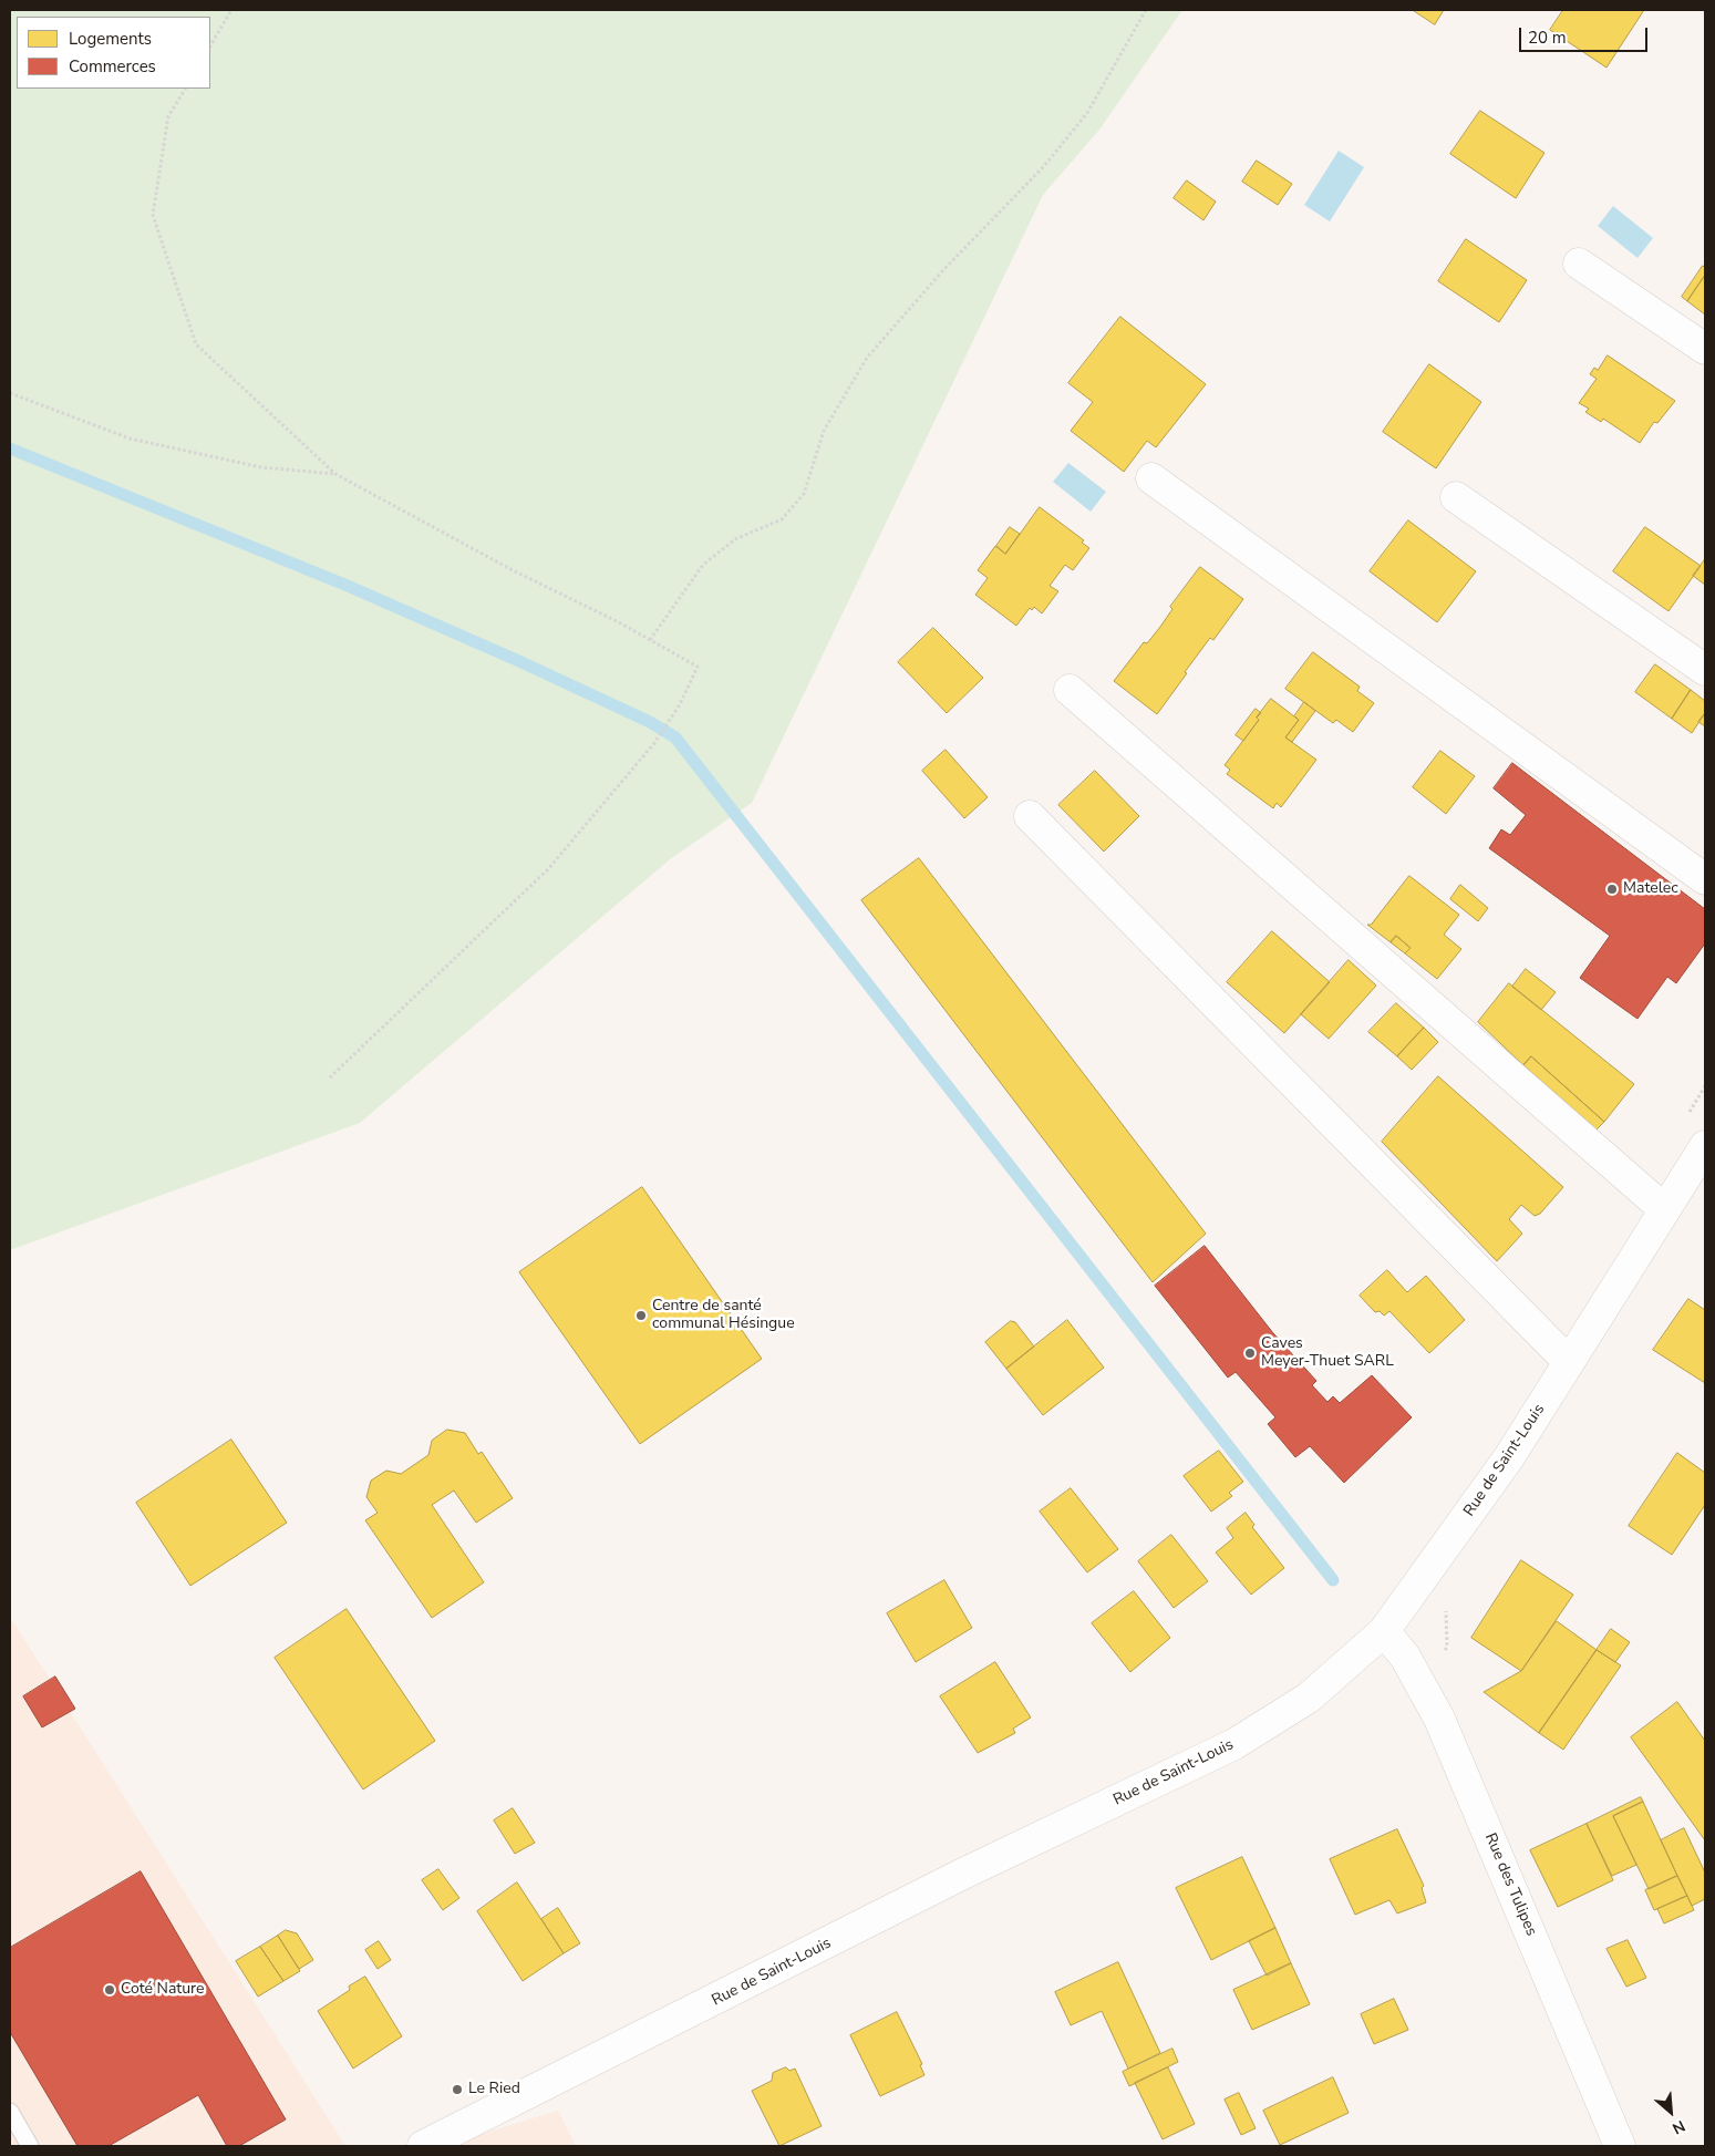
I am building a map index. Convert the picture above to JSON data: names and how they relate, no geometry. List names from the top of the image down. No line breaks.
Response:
{"streets":{"street":["Rue de Saint-Louis","Rue des Tulipes"]},"crossings":[["Rue de Saint-Louis","Rue des Tulipes"]],"places":["Matelec","Centre de santé communal Hésingue","Caves Meyer-Thuet SARL","Coté Nature","Le Ried"],"legend":["Logements","Commerces"],"scale_bar":"20 m","north":"bottom right"}
